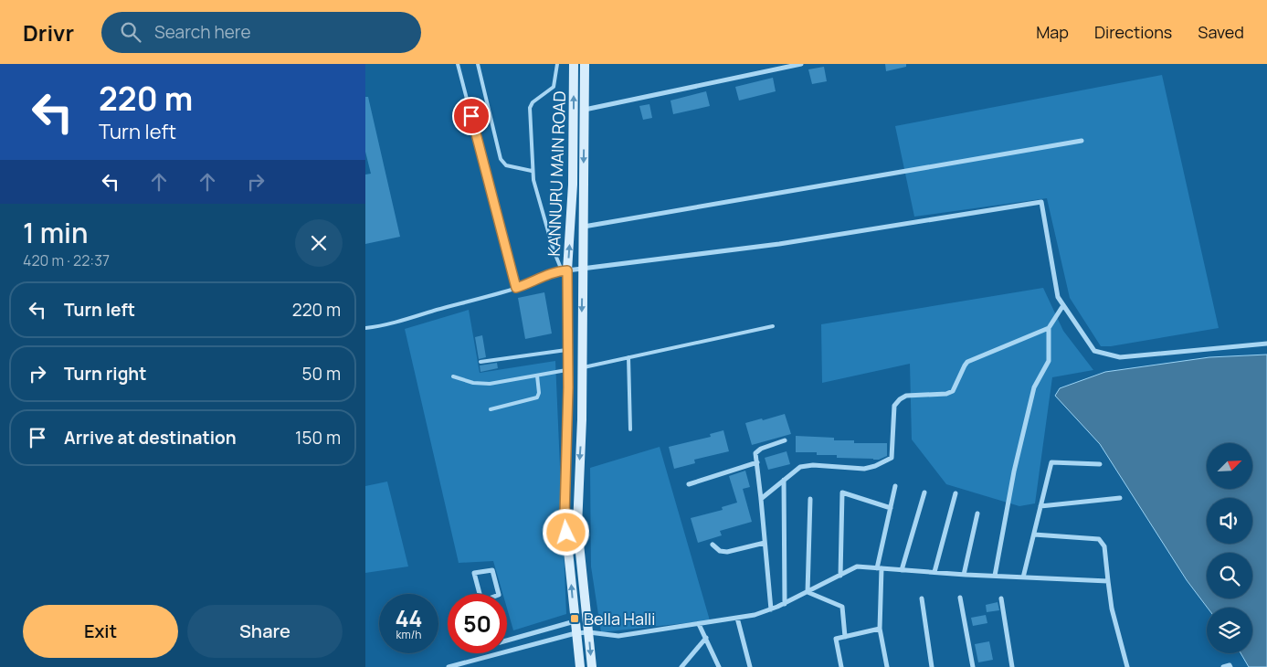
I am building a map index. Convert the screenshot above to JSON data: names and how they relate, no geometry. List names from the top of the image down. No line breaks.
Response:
{"streets":{"main road":["KANNURU MAIN ROAD"]},"places":{"transit":["Bella Halli"]},"north":"top right","page":{"header":"Drivr","search":"Search here","nav":["Map","Directions","Saved"],"turn":["220 m","Turn left"],"heading":["1 min","420 m · 22:37"],"list":[{"name":"Turn left","value":"220 m"},{"name":"Turn right","value":"50 m"},{"name":"Arrive at destination","value":"150 m"}],"speed":"44 km/h","limit":"50","buttons":["Exit","Share"]}}
